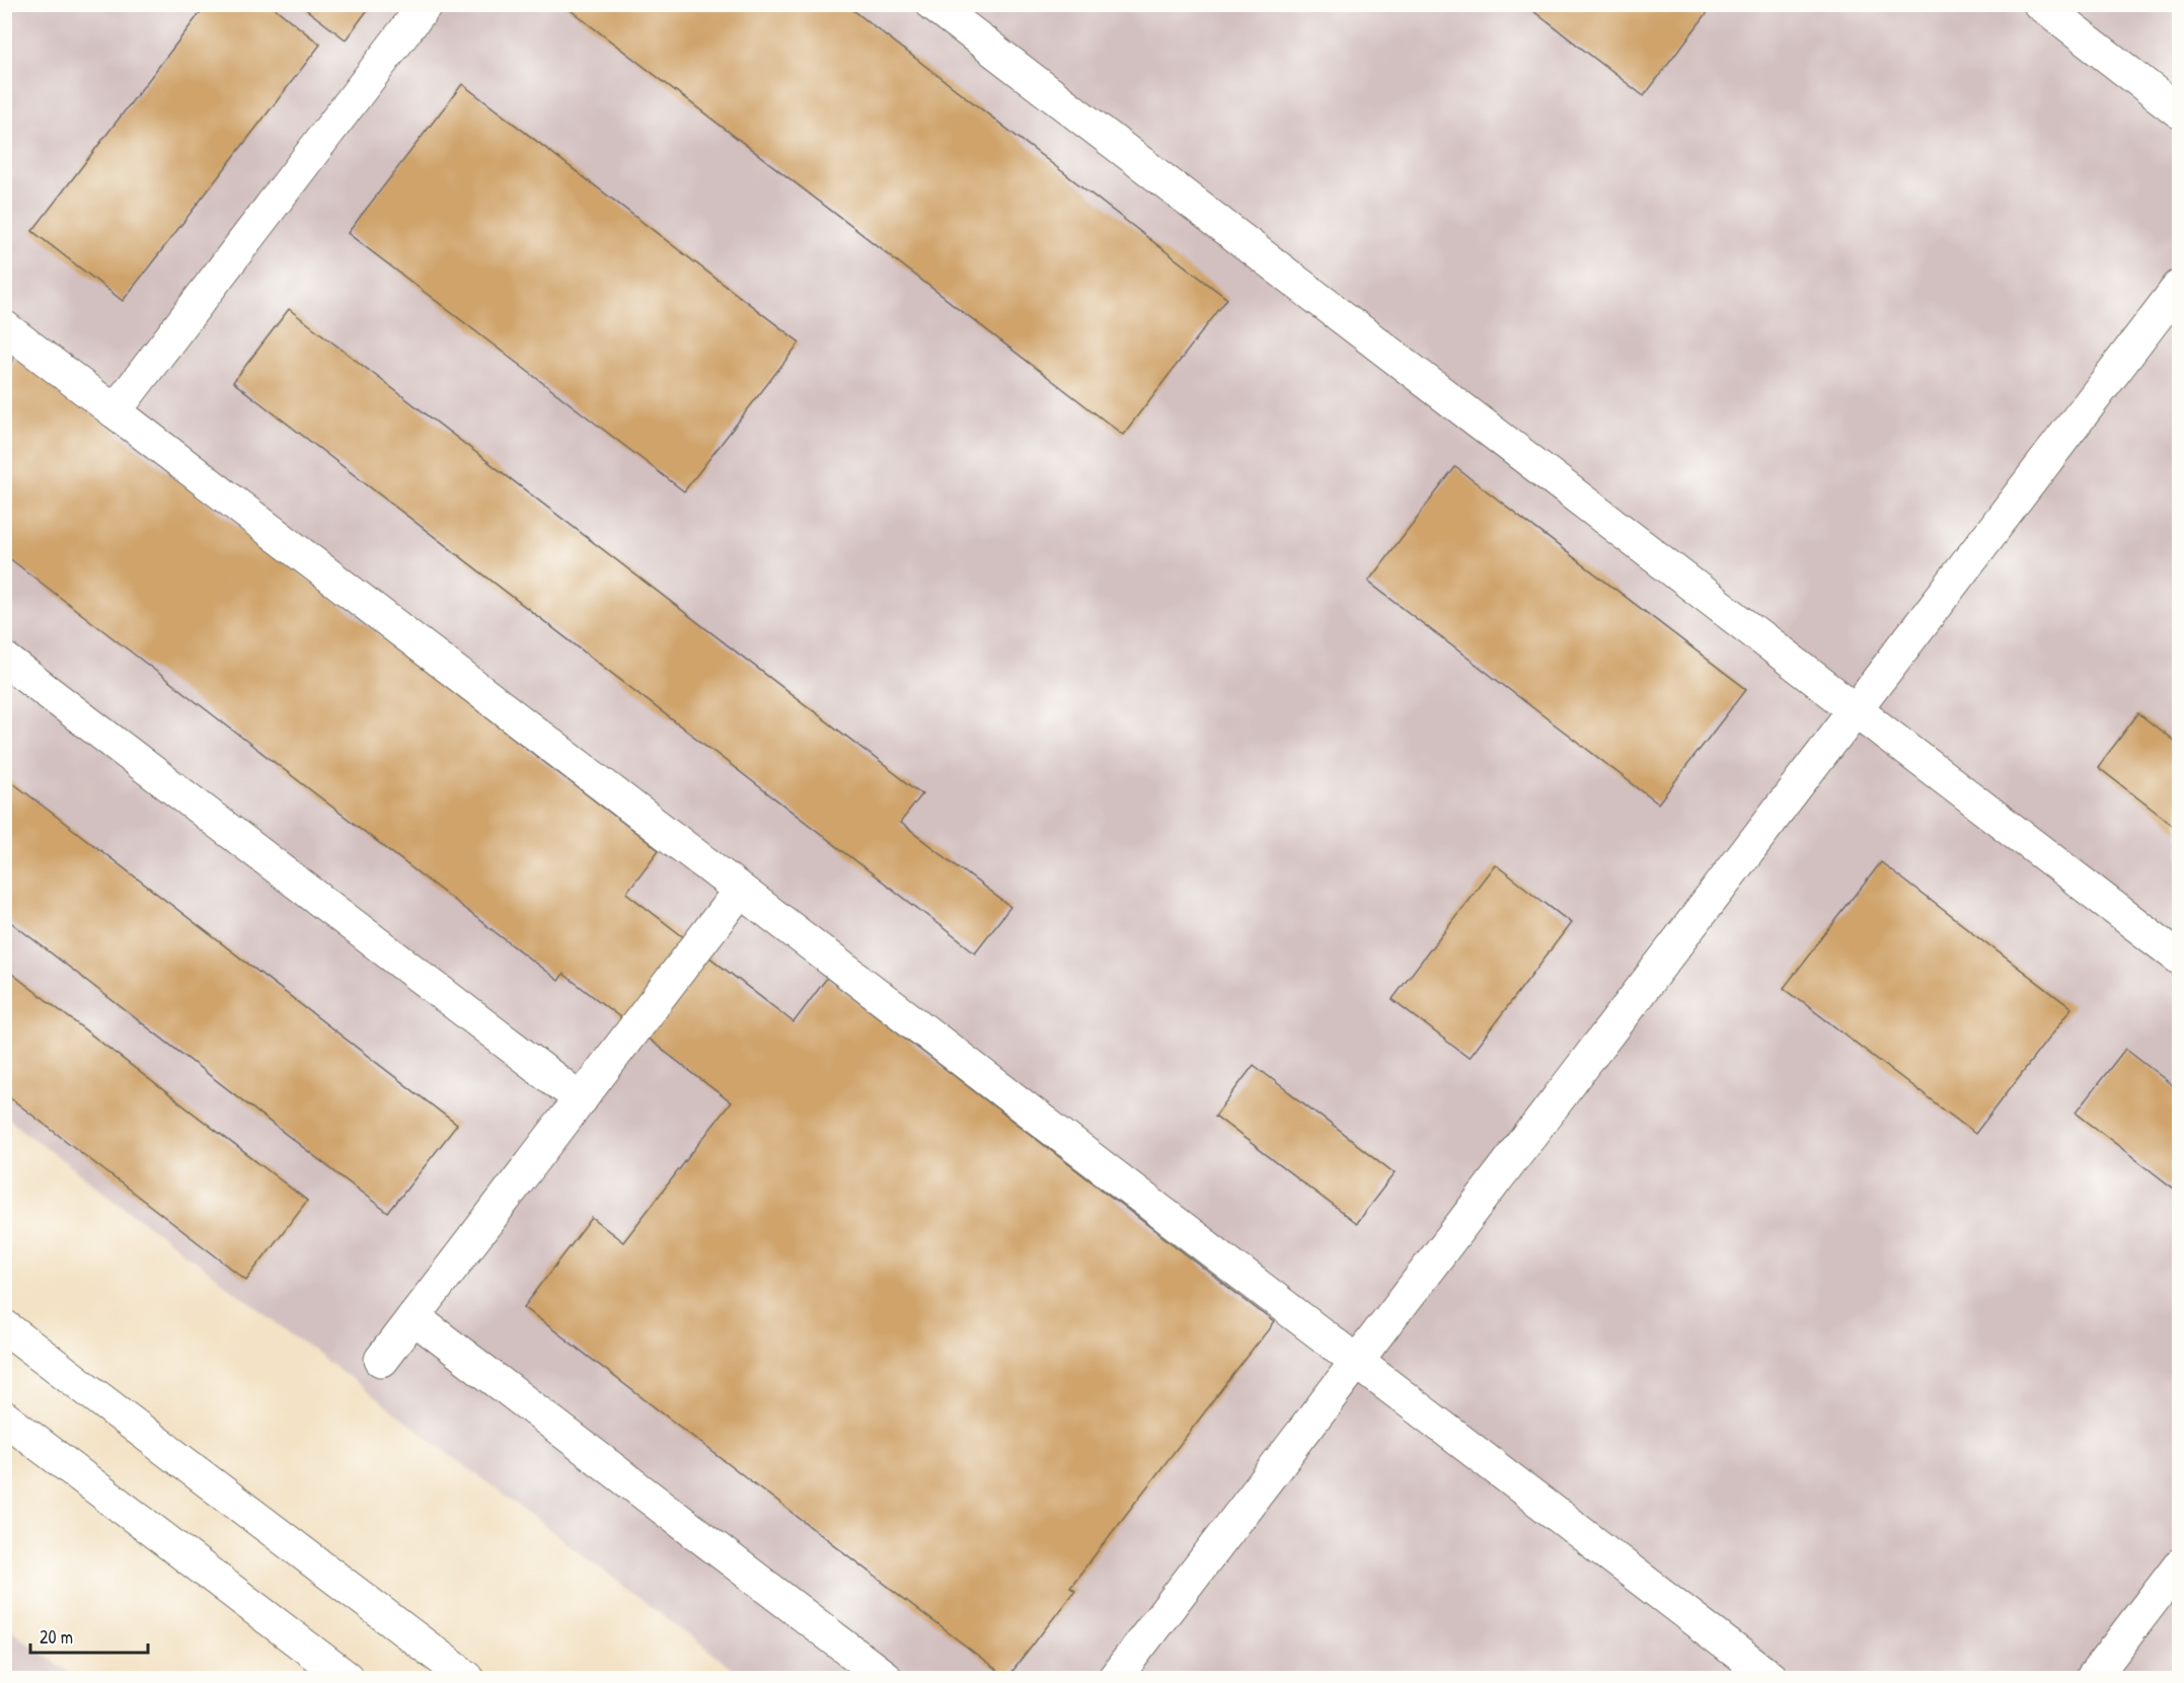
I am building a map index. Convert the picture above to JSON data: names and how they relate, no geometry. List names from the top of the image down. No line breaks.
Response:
{"scale_bar":"20 m"}
